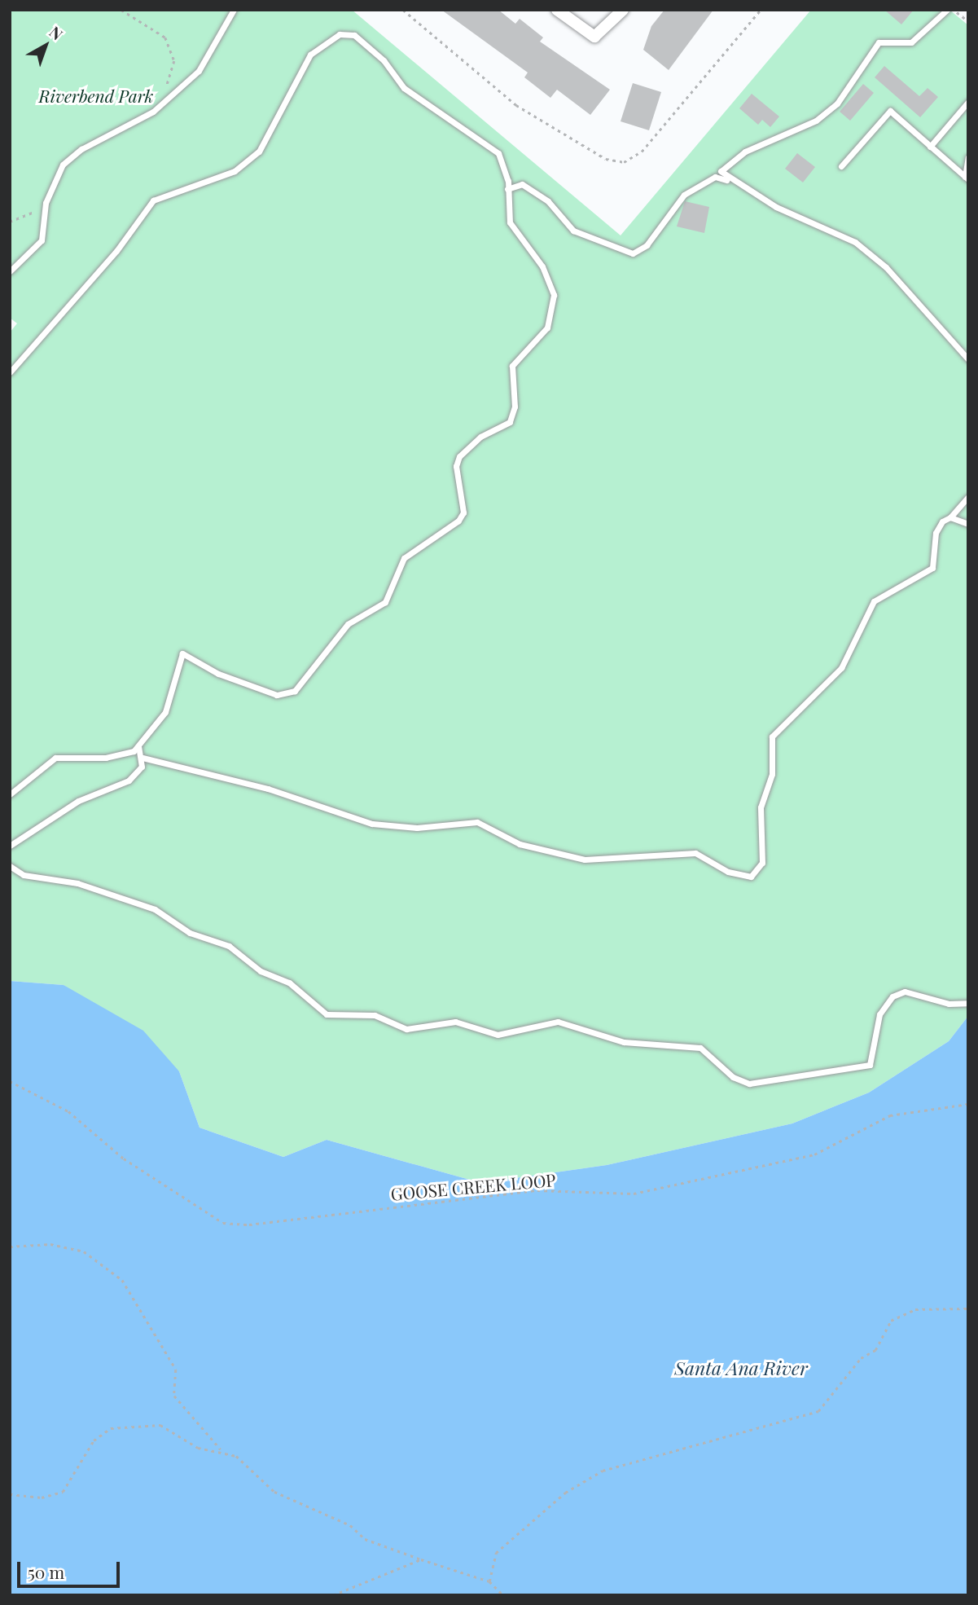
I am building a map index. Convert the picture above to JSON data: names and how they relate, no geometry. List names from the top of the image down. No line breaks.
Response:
{"streets":{"path":["GOOSE CREEK LOOP"]},"water":["Santa Ana River"],"parks":["Riverbend Park"],"scale_bar":"50 m","north":"top right"}
